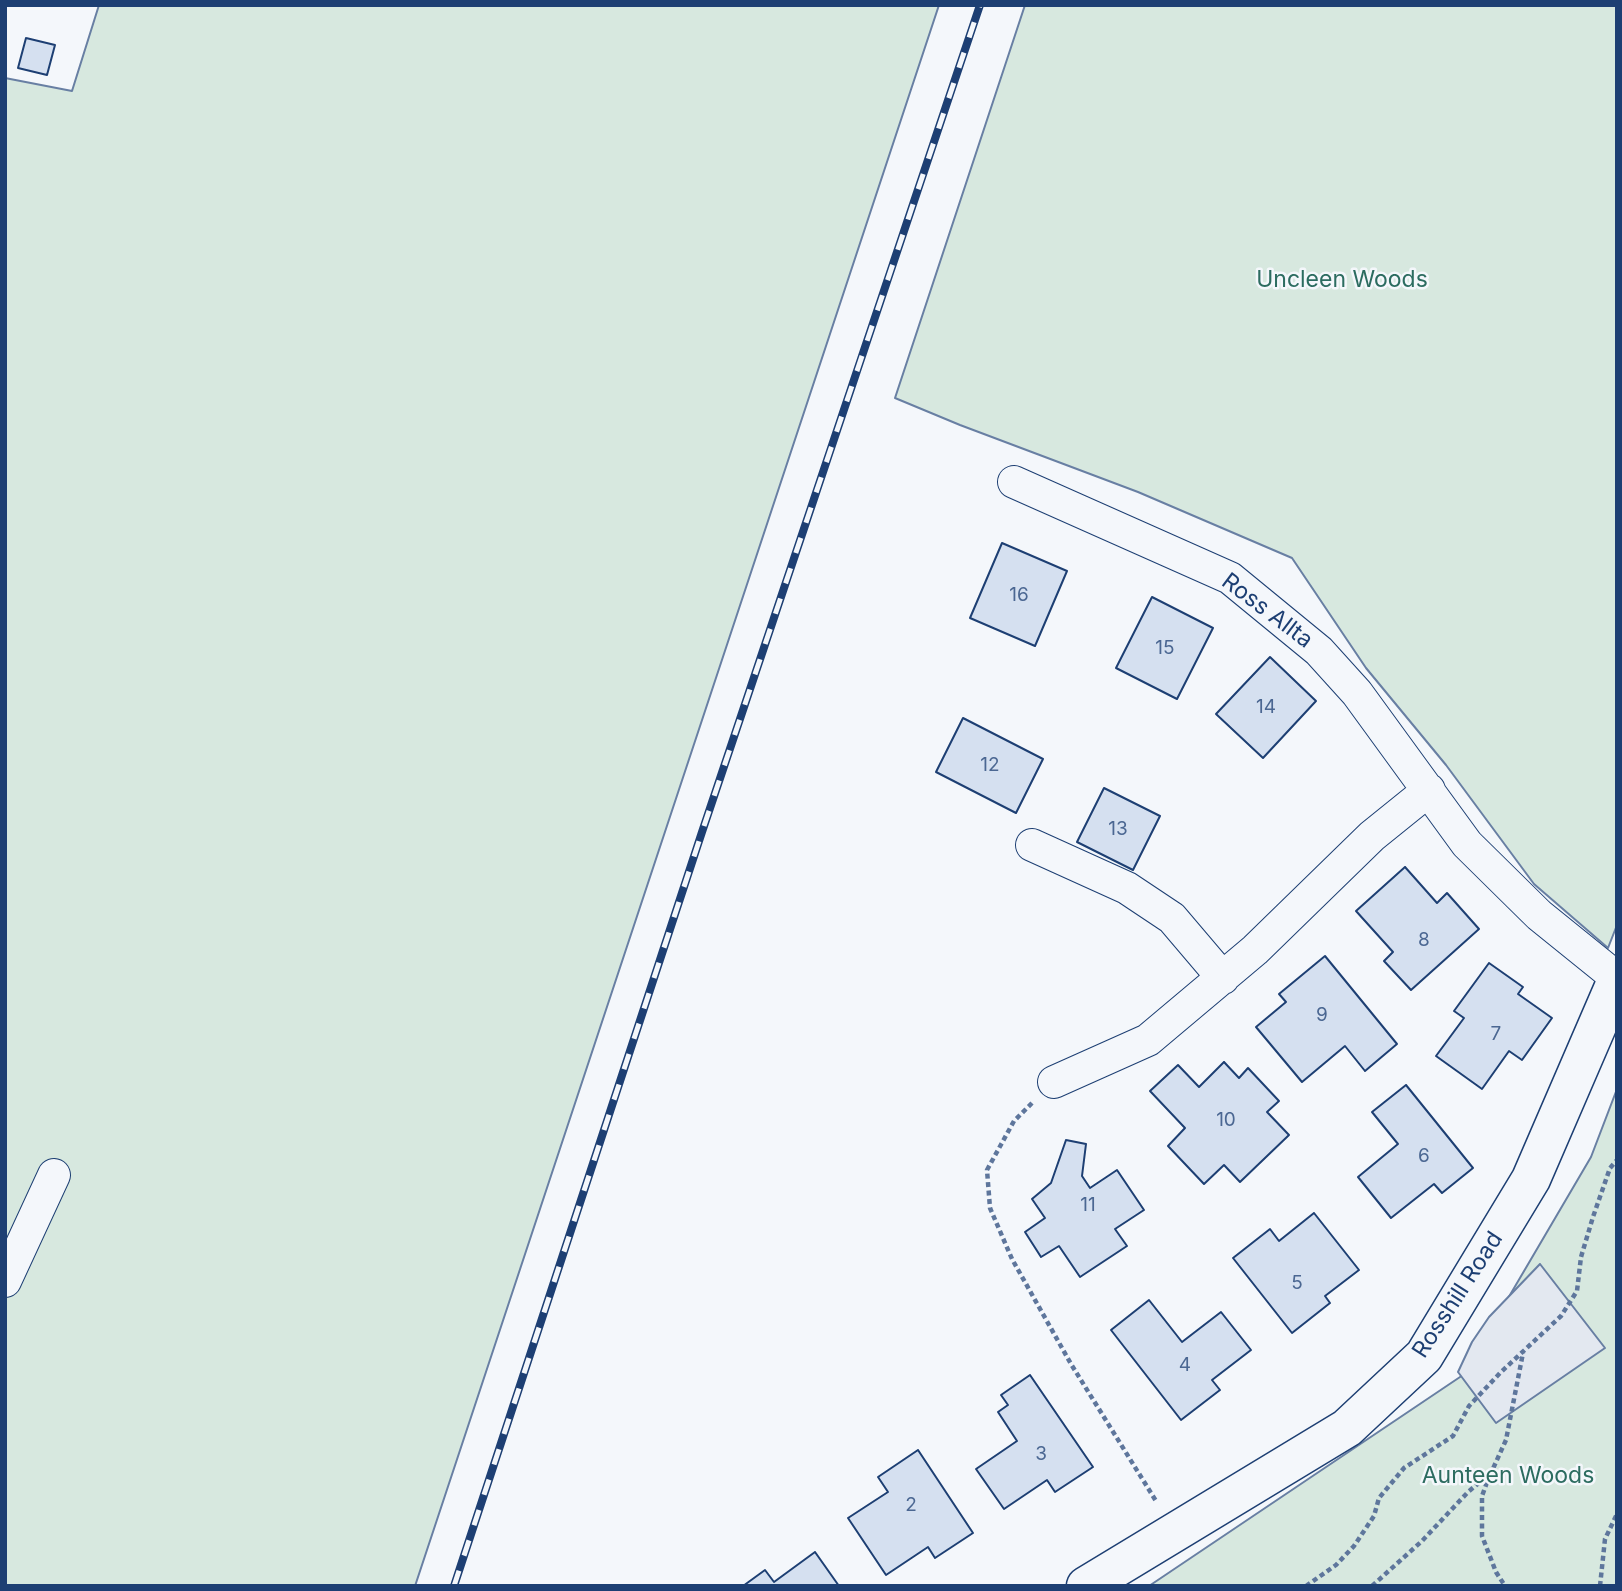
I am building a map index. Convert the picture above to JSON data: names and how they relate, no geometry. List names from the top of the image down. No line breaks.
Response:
{"streets":{"street":["Ross Allta","Rosshill Road"]},"crossings":[["Ross Allta","Rosshill Road"]],"parks":["Uncleen Woods","Aunteen Woods"],"house_numbers":["16","15","14","12","13","8","9","7","10","6","11","5","4","3","2"]}
